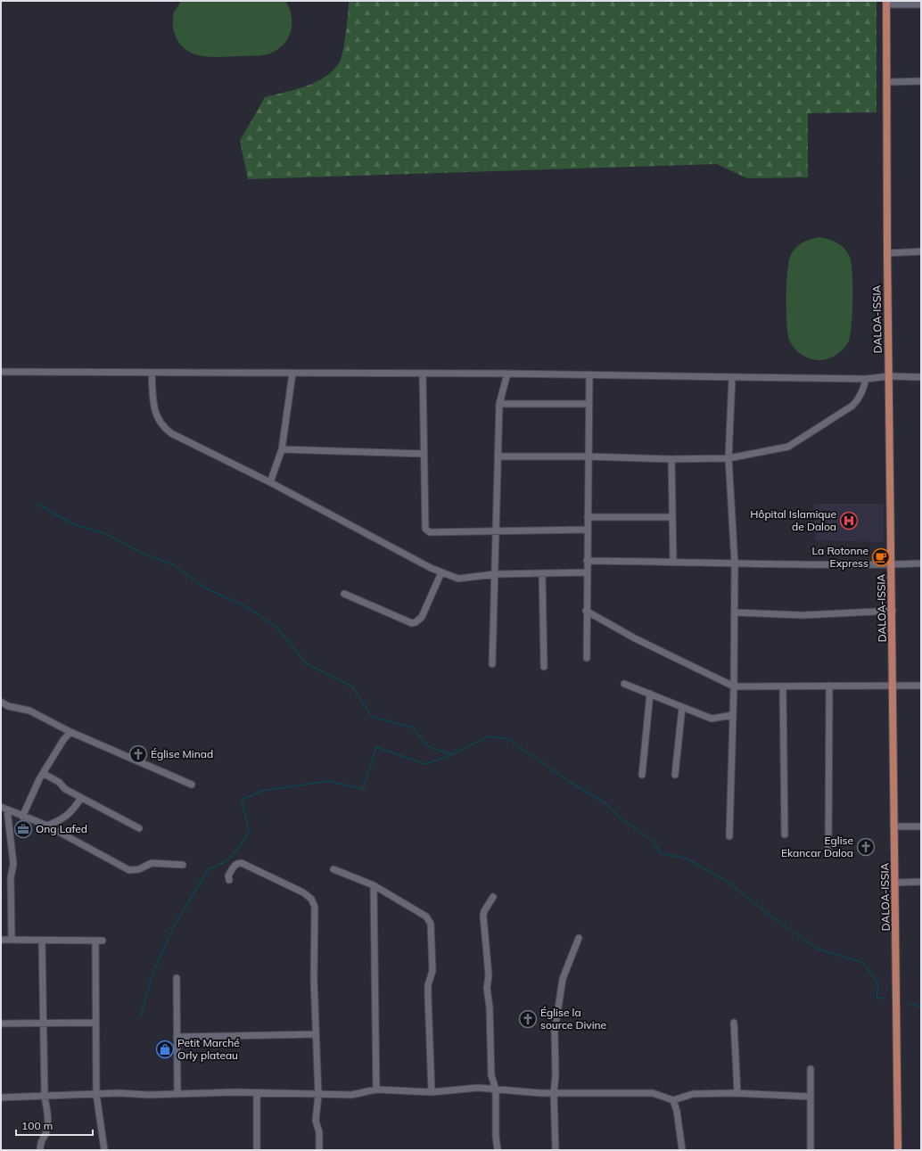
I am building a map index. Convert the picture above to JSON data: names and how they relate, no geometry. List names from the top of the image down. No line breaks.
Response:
{"streets":{"main road":["DALOA-ISSIA"]},"places":{"hospital":["Hôpital Islamique de Daloa"],"cafe":["La Rotonne Express"],"church":["Église Minad","Eglise Ekancar Daloa","Église la source Divine"],"office":["Ong Lafed"],"shop":["Petit Marché Orly plateau"]},"scale_bar":"100 m"}
